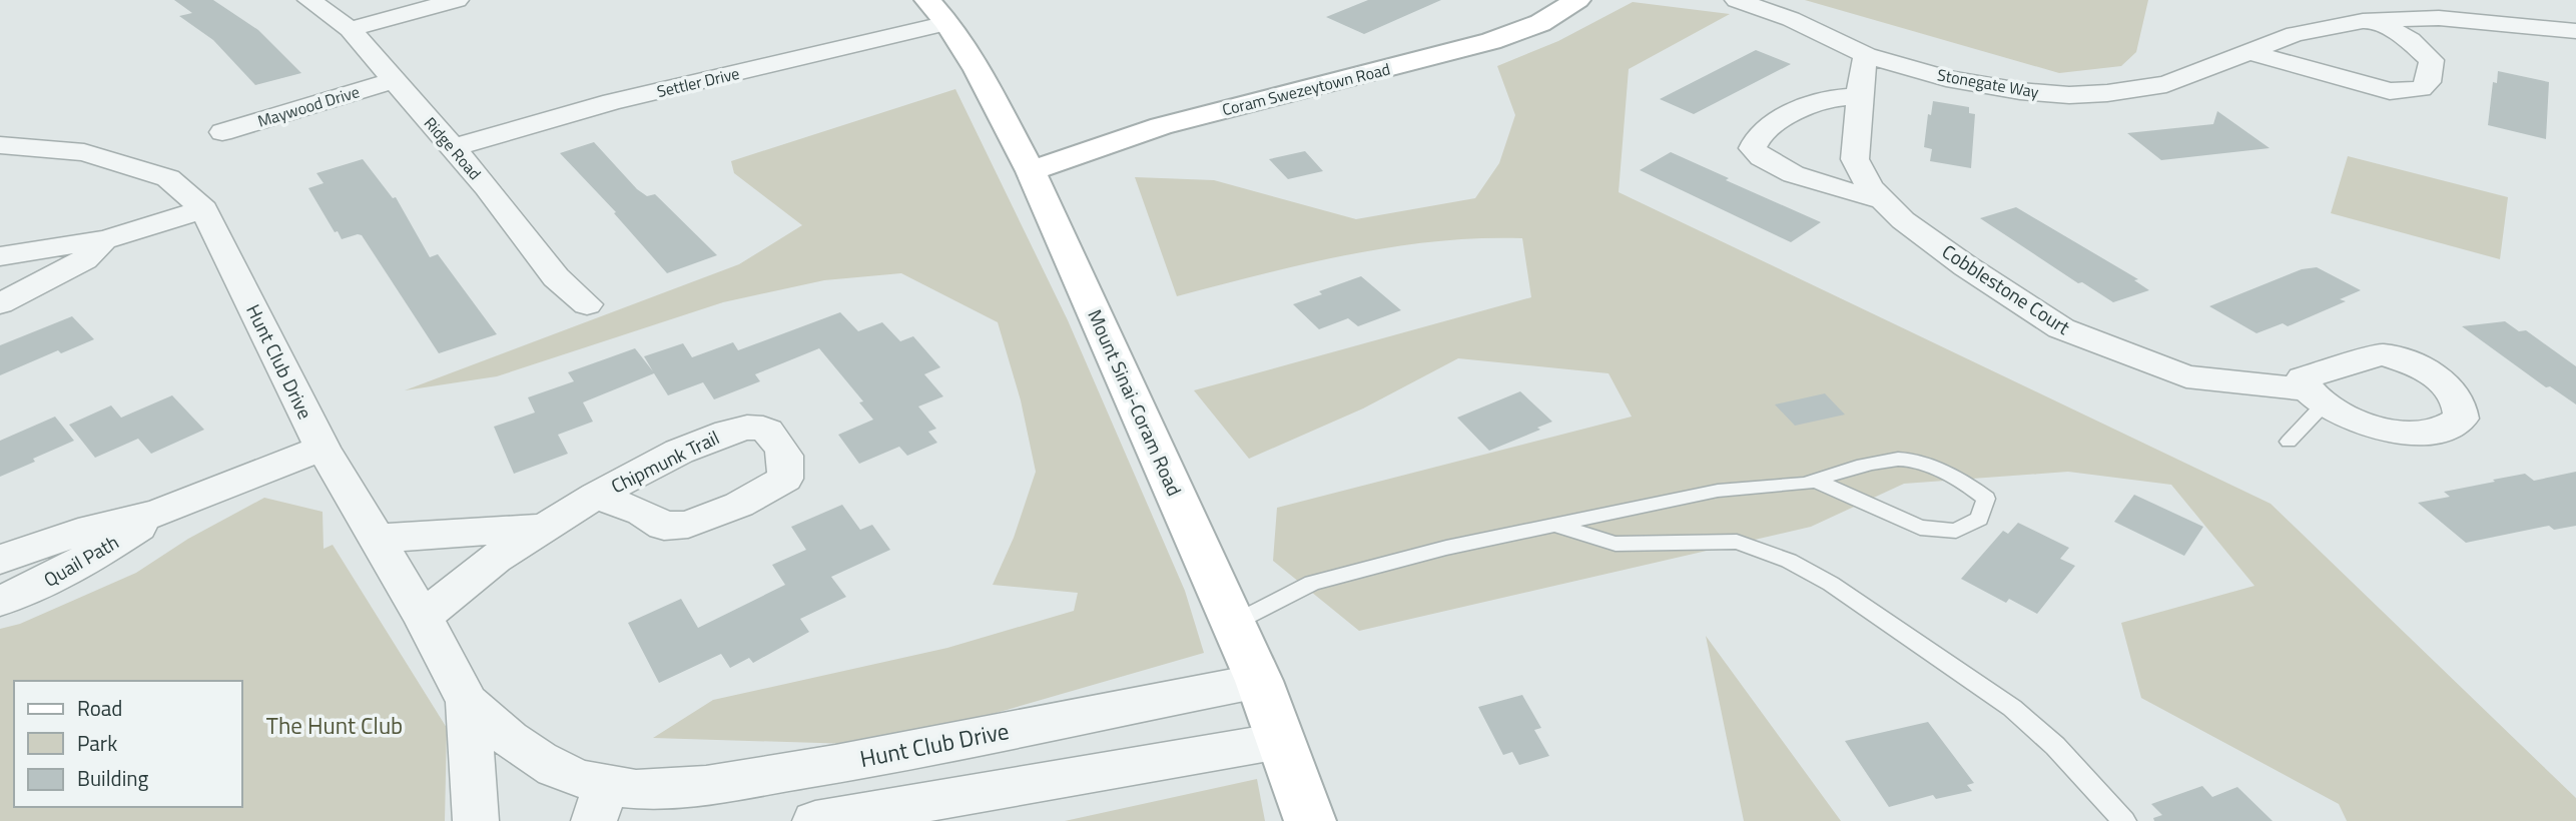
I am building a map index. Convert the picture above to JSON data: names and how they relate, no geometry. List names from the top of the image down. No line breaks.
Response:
{"streets":{"main road":["Coram Swezeytown Road","Mount Sinai-Coram Road"],"street":["Settler Drive","Stonegate Way","Maywood Drive","Ridge Road","Cobblestone Court","Hunt Club Drive","Chipmunk Trail","Quail Path"]},"crossings":[["Settler Drive","Ridge Road"],["Settler Drive","Mount Sinai-Coram Road"],["Stonegate Way","Cobblestone Court"],["Coram Swezeytown Road","Mount Sinai-Coram Road"],["Maywood Drive","Ridge Road"],["Hunt Club Drive","Mount Sinai-Coram Road"],["Hunt Club Drive","Chipmunk Trail"],["Hunt Club Drive","Quail Path"]],"parks":["The Hunt Club"],"legend":["Road","Park","Building"]}
